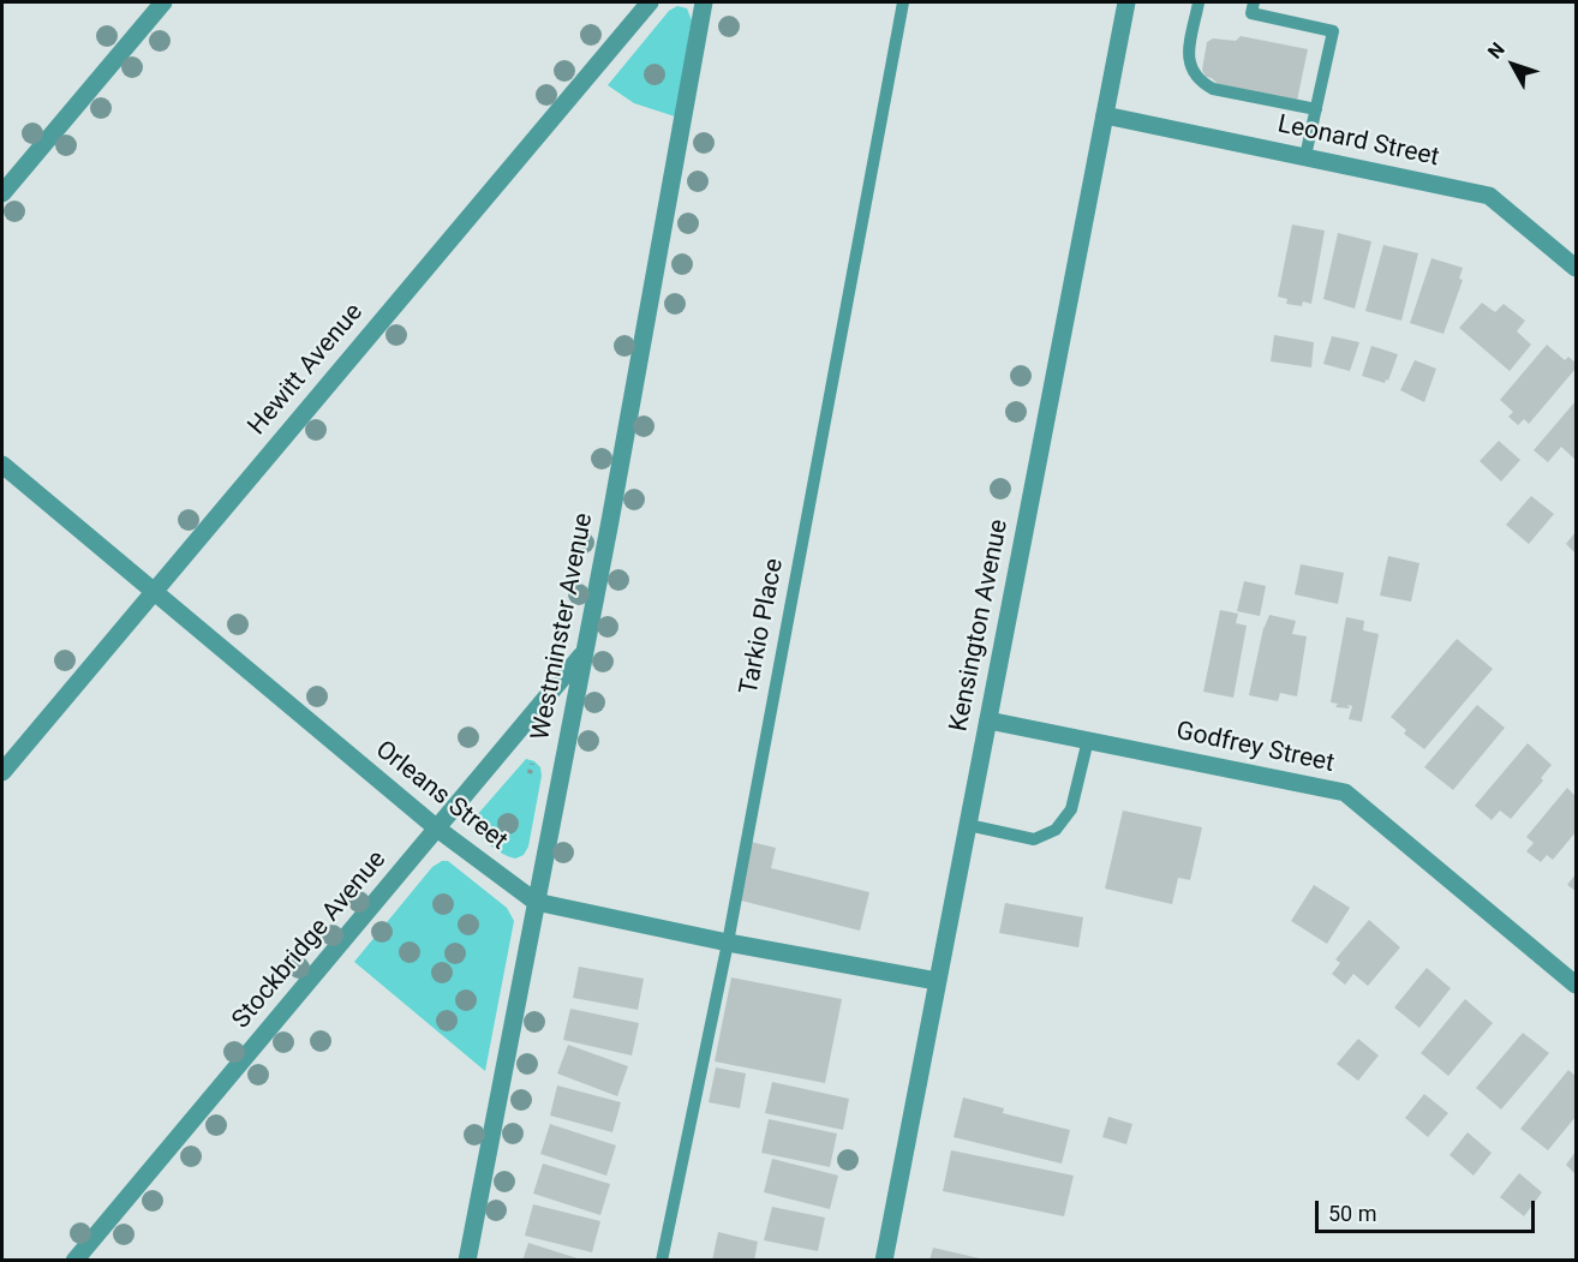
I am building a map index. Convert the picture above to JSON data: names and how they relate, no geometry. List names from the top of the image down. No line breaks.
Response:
{"streets":{"street":["Leonard Street","Hewitt Avenue","Kensington Avenue","Westminster Avenue","Godfrey Street","Orleans Street","Stockbridge Avenue"],"lane":["Tarkio Place"]},"crossings":[["Leonard Street","Kensington Avenue"],["Hewitt Avenue","Orleans Street"],["Kensington Avenue","Godfrey Street"],["Kensington Avenue","Orleans Street"],["Westminster Avenue","Orleans Street"],["Westminster Avenue","Stockbridge Avenue"],["Tarkio Place","Orleans Street"],["Orleans Street","Stockbridge Avenue"]],"scale_bar":"50 m","north":"top left"}
